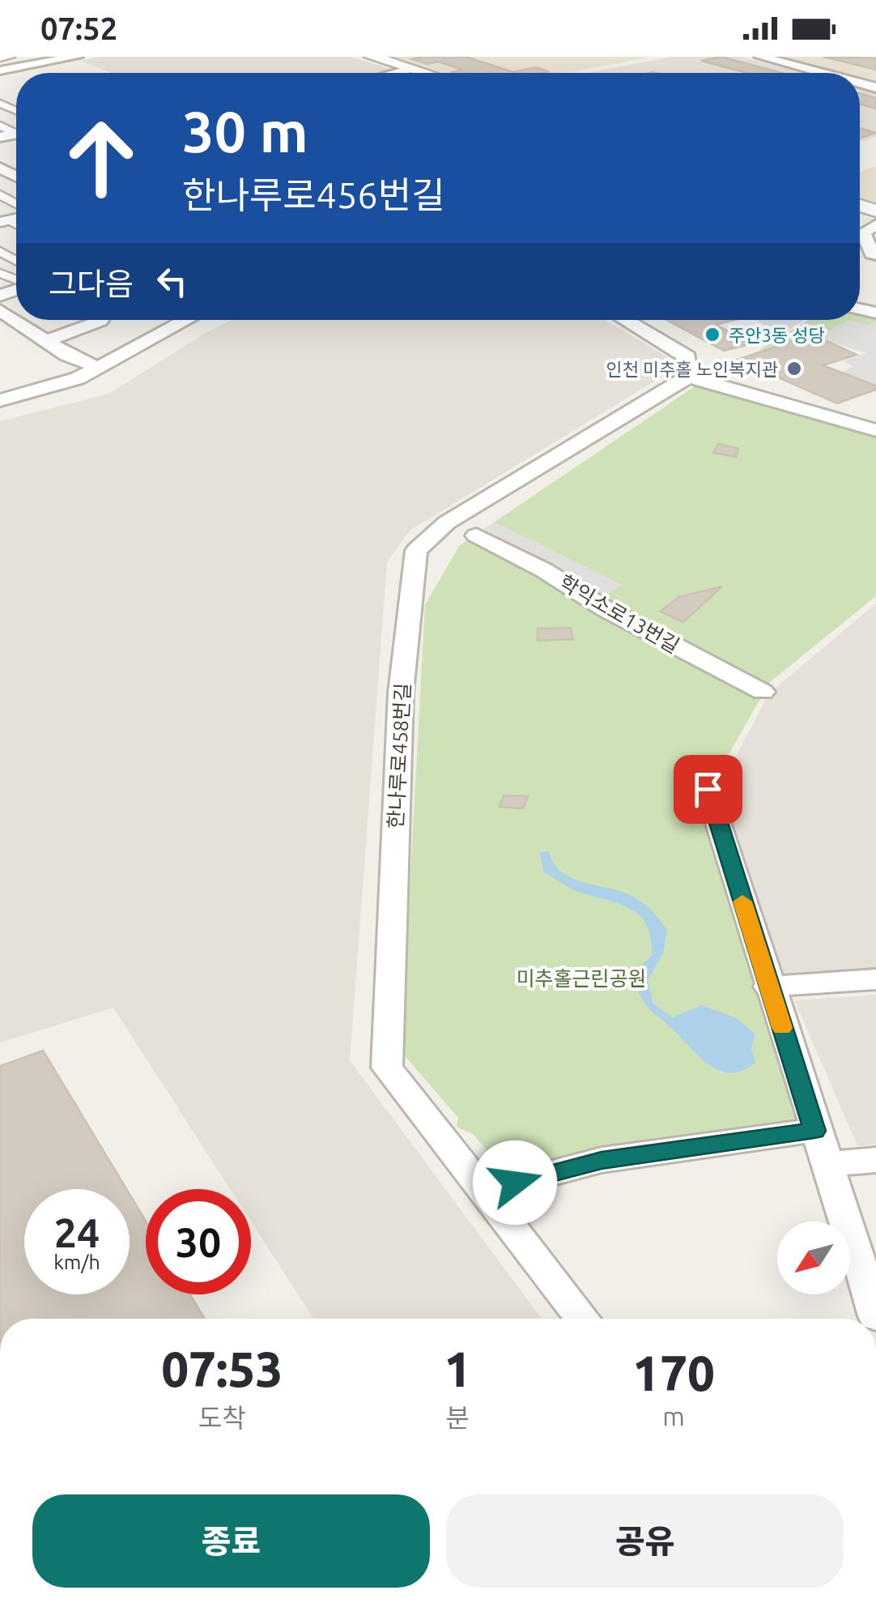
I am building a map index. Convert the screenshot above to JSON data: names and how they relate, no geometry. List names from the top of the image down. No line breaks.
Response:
{"streets":{"street":["학익소로13번길","한나루로458번길"]},"parks":["미추홀근린공원"],"places":["주안3동 성당","인천 미추홀 노인복지관"],"north":"bottom left","page":{"status":"07:52","turn":["30 m","한나루로456번길"],"then":"그다음","speed":"24 km/h","limit":"30","eta":["07:53","도착","1","분","170","m"],"buttons":["종료","공유"]}}
